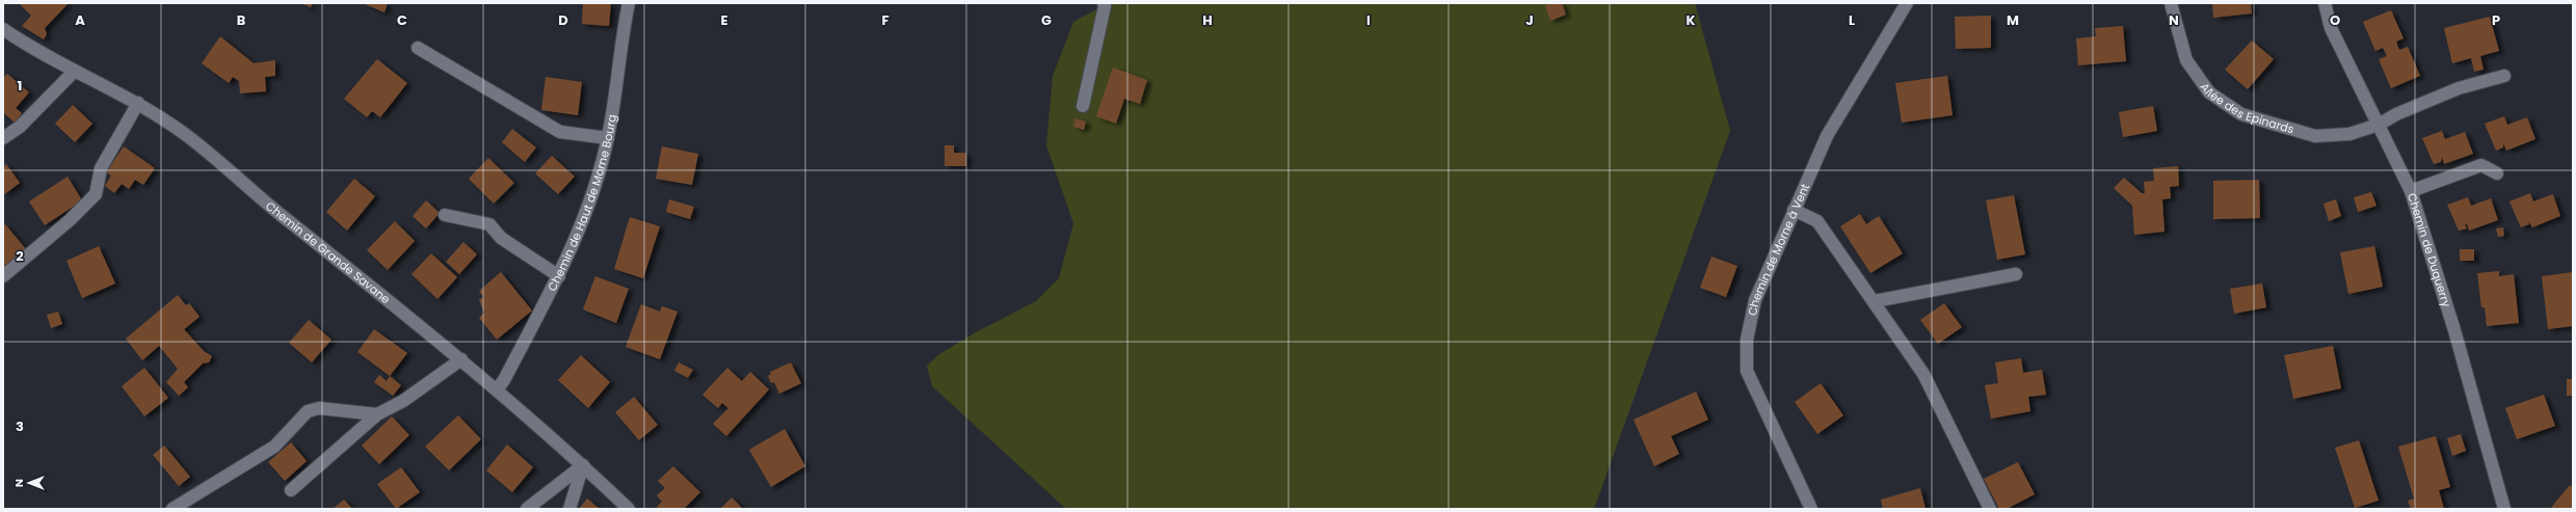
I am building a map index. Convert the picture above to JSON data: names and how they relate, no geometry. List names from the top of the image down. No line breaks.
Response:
{"streets":{"street":["Allée des Epinards","Chemin de Haut de Morne Bourg","Chemin de Morne à Vent","Chemin de Duquerry","Chemin de Grande Savane"]},"crossings":[["Allée des Epinards","Chemin de Duquerry"],["Chemin de Haut de Morne Bourg","Chemin de Grande Savane"]],"north":"left","grid":{"columns":["A","B","C","D","E","F","G","H","I","J","K","L","M","N","O","P"],"rows":["1","2","3"]}}
